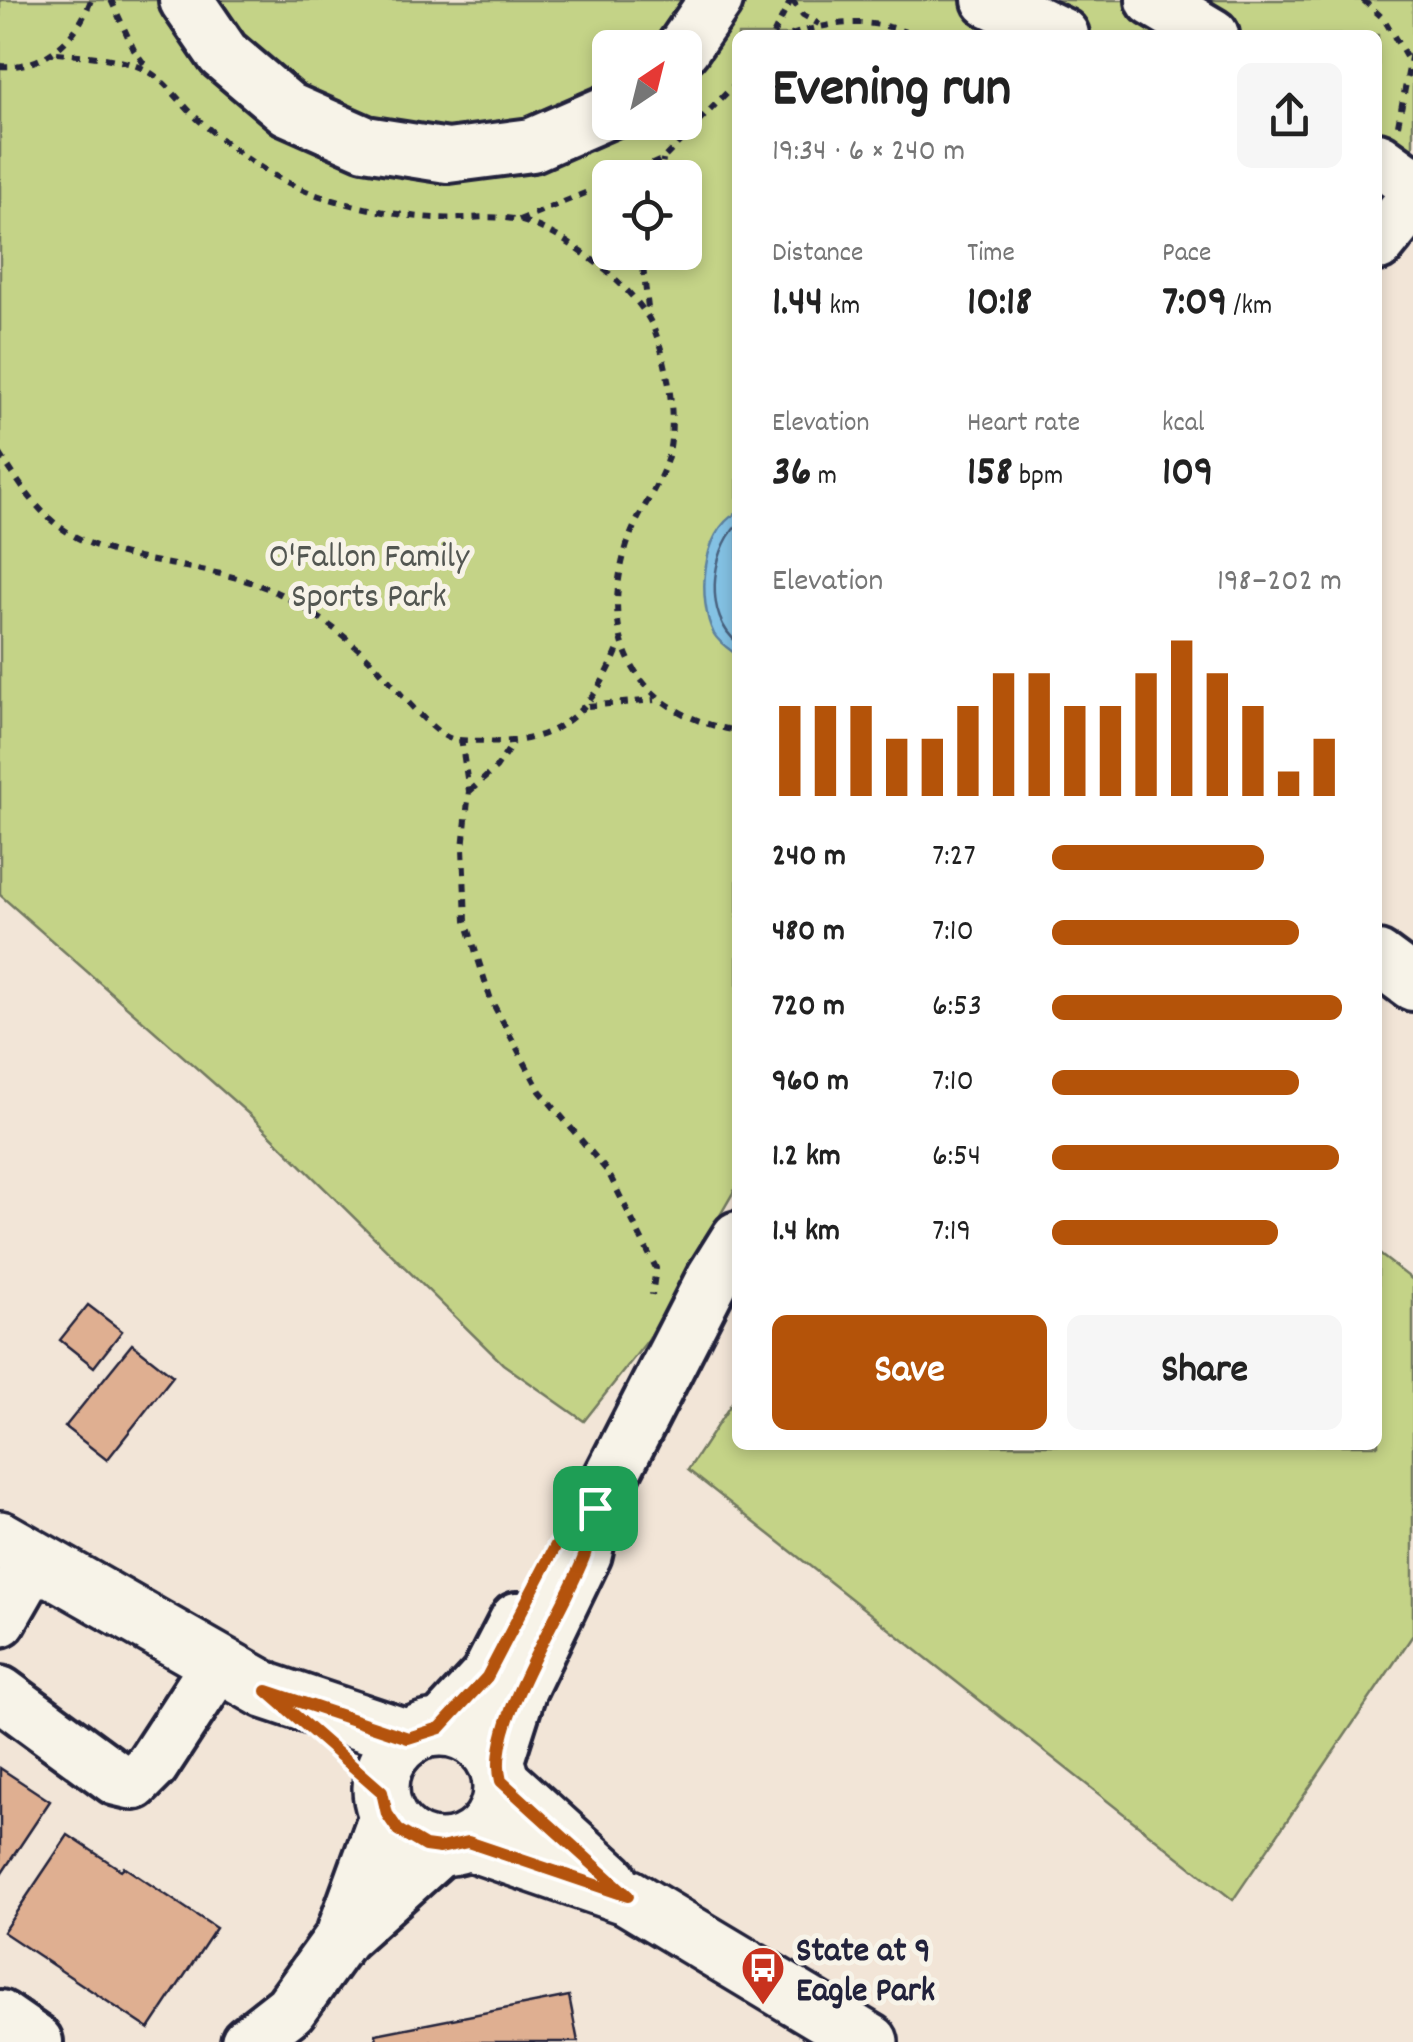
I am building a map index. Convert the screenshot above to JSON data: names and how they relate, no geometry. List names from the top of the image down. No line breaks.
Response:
{"parks":["O'Fallon Family Sports Park"],"places":{"bus stop":["State at 9 Eagle Park"]},"north":"top right","page":{"heading":["Evening run","19:34 · 6 × 240 m"],"stats":[["Distance","1.44 km"],["Time","10:18"],["Pace","7:09 /km"],["Elevation","36 m"],["Heart rate","158 bpm"],["kcal","109"]],"chart":["Elevation","198–202 m"],"list":[{"name":"240 m","note":"7:27"},{"name":"480 m","note":"7:10"},{"name":"720 m","note":"6:53"},{"name":"960 m","note":"7:10"},{"name":"1.2 km","note":"6:54"},{"name":"1.4 km","note":"7:19"}],"buttons":["Save","Share"]}}
